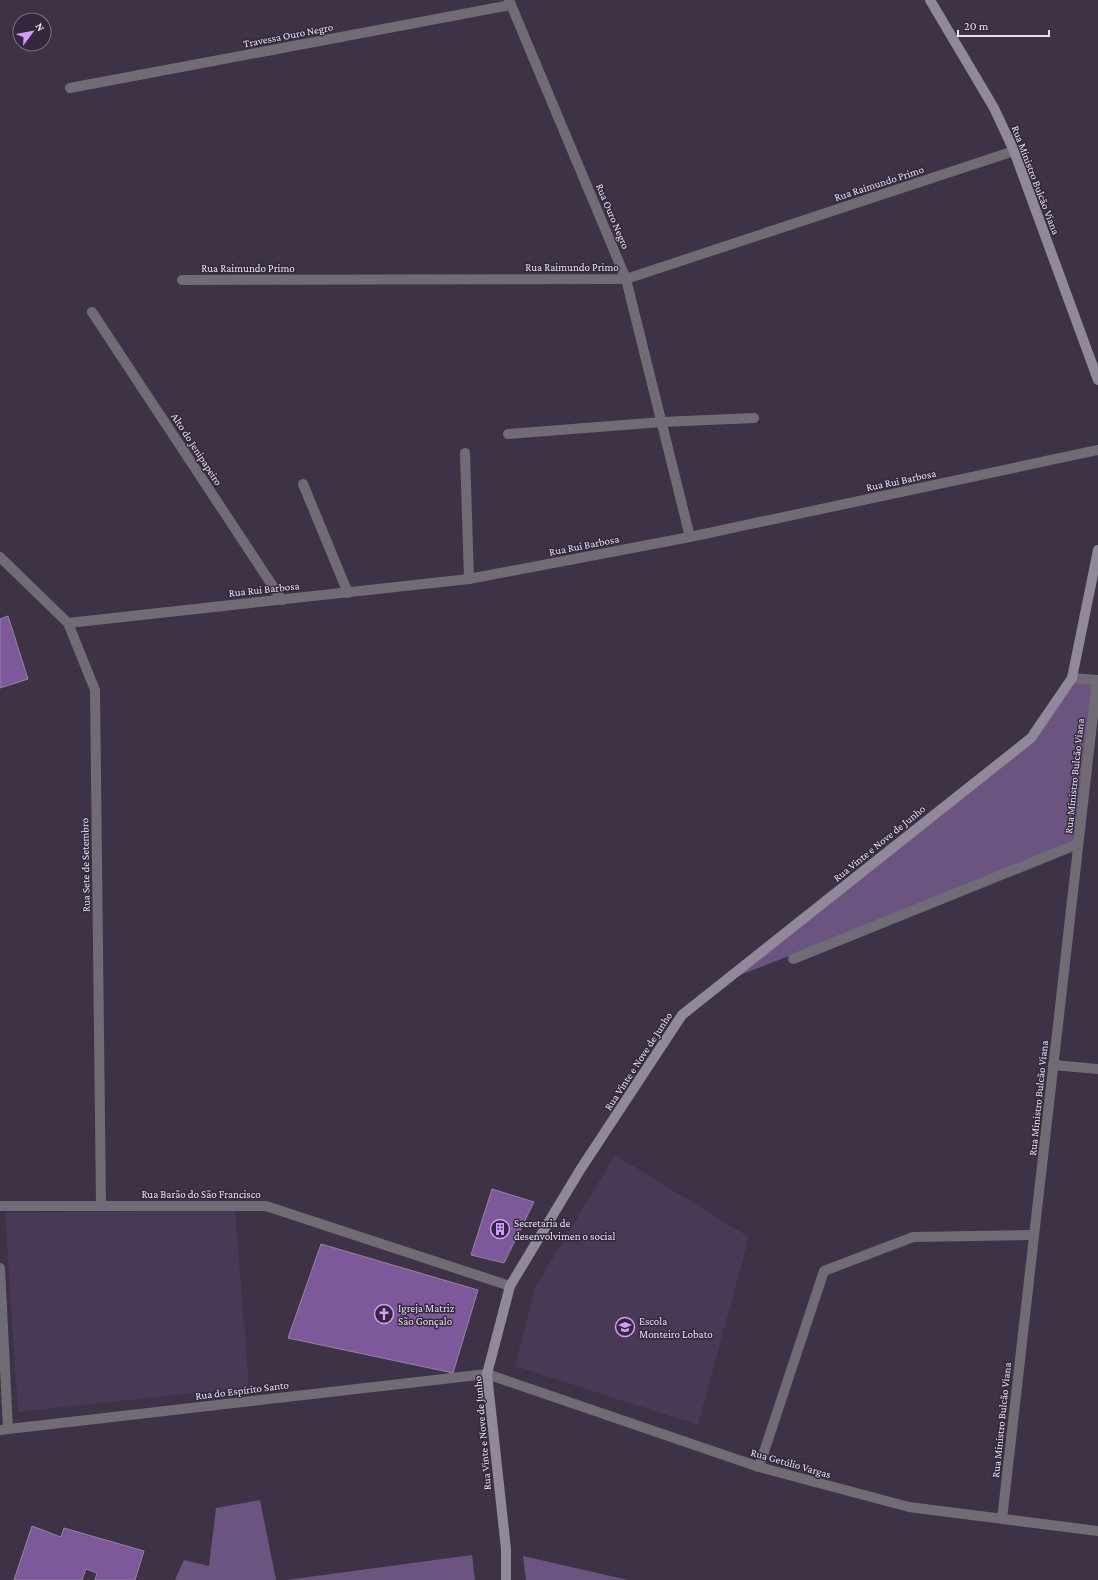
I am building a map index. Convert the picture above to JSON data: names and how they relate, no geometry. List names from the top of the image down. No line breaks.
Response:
{"streets":{"street":["Travessa Ouro Negro","Rua Ministro Bulcão Viana","Rua Raimundo Primo","Rua Ouro Negro","Alto do Jenipapeiro","Rua Rui Barbosa","Rua Vinte e Nove de Junho","Rua Sete de Setembro","Rua Barão do São Francisco","Rua do Espírito Santo","Rua Getúlio Vargas"]},"crossings":[["Travessa Ouro Negro","Rua Ouro Negro"],["Rua Ministro Bulcão Viana","Rua Raimundo Primo"],["Rua Ministro Bulcão Viana","Rua Getúlio Vargas"],["Rua Raimundo Primo","Rua Ouro Negro"],["Rua Ouro Negro","Rua Rui Barbosa"],["Alto do Jenipapeiro","Rua Rui Barbosa"],["Rua Rui Barbosa","Rua Sete de Setembro"],["Rua Vinte e Nove de Junho","Rua Barão do São Francisco"],["Rua Vinte e Nove de Junho","Rua do Espírito Santo"],["Rua Vinte e Nove de Junho","Rua Getúlio Vargas"],["Rua Sete de Setembro","Rua Barão do São Francisco"],["Rua do Espírito Santo","Rua Getúlio Vargas"]],"places":{"building":["Secretaria de desenvolvimen o social"],"church":["Igreja Matriz São Gonçalo"],"school or university":["Escola Monteiro Lobato"]},"scale_bar":"20 m","north":"top right"}
